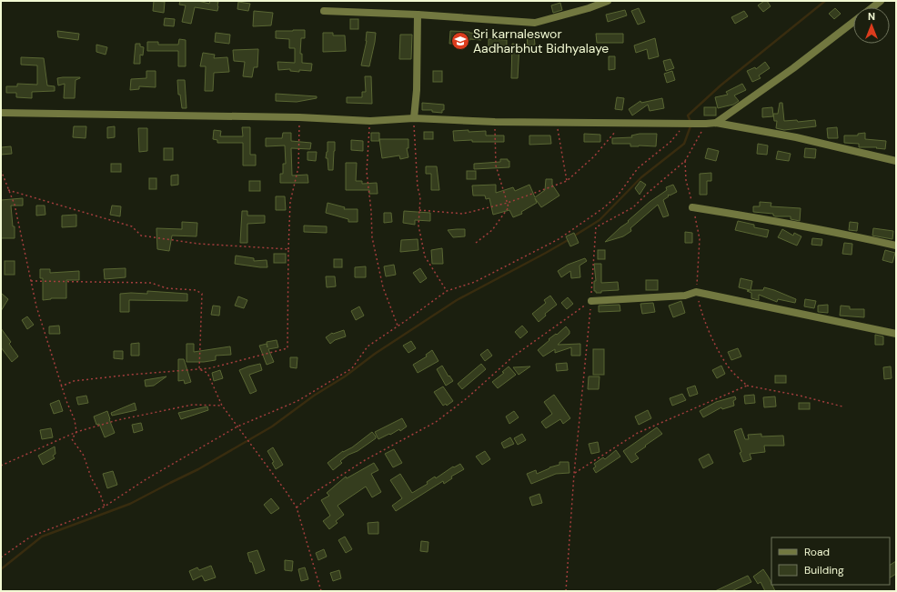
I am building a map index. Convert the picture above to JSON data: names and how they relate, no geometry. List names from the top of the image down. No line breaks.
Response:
{"places":{"school or university":["Sri karnaleswor Aadharbhut Bidhyalaye"]},"legend":["Road","Building"],"north":"top"}
